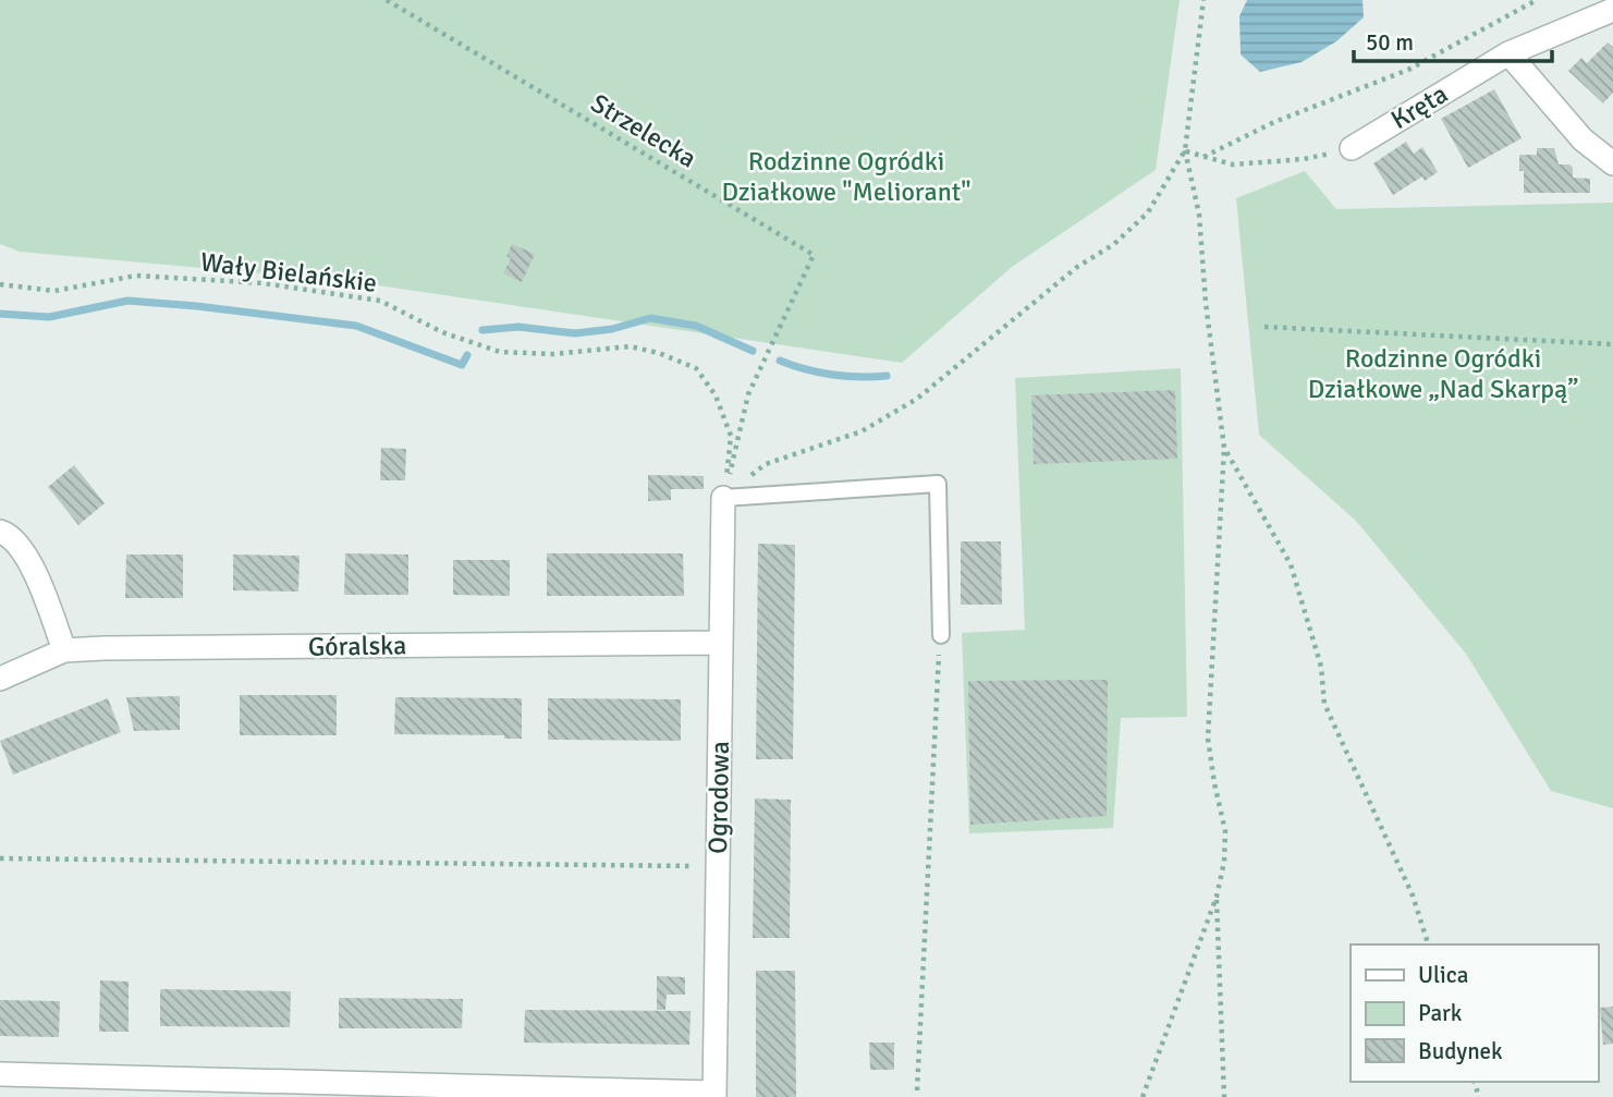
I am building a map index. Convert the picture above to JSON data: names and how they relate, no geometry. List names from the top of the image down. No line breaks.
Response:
{"streets":{"street":["Kręta","Góralska","Ogrodowa"],"path":["Strzelecka","Wały Bielańskie"]},"crossings":[["Strzelecka","Wały Bielańskie"],["Strzelecka","Ogrodowa"],["Wały Bielańskie","Ogrodowa"],["Góralska","Ogrodowa"]],"parks":["Rodzinne Ogródki Działkowe \"Meliorant\"","Rodzinne Ogródki Działkowe „Nad Skarpą”"],"legend":["Ulica","Park","Budynek"],"scale_bar":"50 m"}
